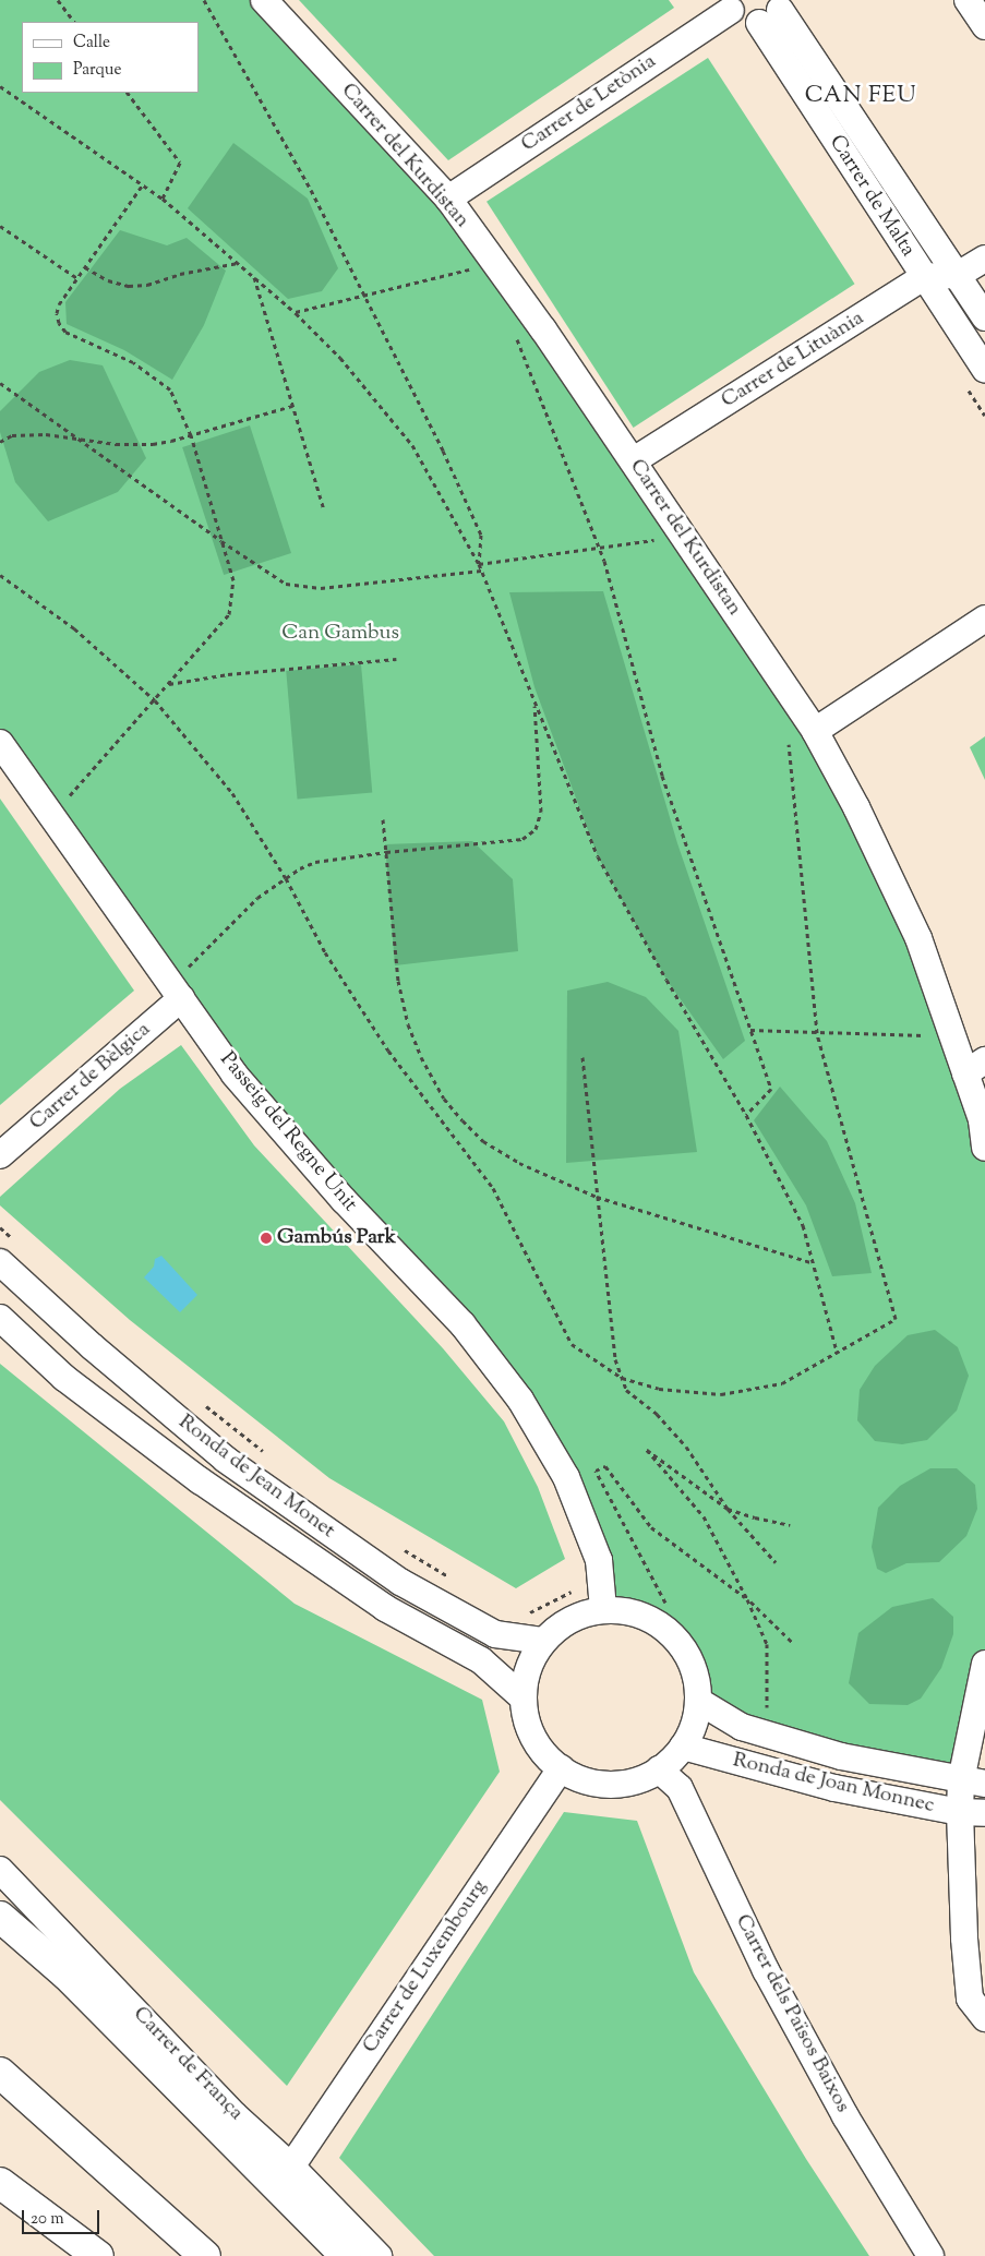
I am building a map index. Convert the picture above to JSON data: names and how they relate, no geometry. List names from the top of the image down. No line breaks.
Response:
{"streets":{"street":["Carrer de Letònia","Carrer del Kurdistan","Carrer de Malta","Carrer de Lituània","Carrer de Bèlgica","Passeig del Regne Unit","Ronda de Jean Monet","Ronda de Joan Monnec","Carrer de Luxembourg","Carrer dels Països Baixos","Carrer de França"]},"crossings":[["Carrer de Letònia","Carrer del Kurdistan"],["Carrer del Kurdistan","Carrer de Lituània"],["Carrer de Malta","Carrer de Lituània"],["Carrer de Bèlgica","Passeig del Regne Unit"],["Passeig del Regne Unit","Ronda de Jean Monet"],["Passeig del Regne Unit","Ronda de Joan Monnec"],["Passeig del Regne Unit","Carrer de Luxembourg"],["Passeig del Regne Unit","Carrer dels Països Baixos"],["Ronda de Jean Monet","Ronda de Joan Monnec"],["Ronda de Jean Monet","Carrer de Luxembourg"],["Ronda de Jean Monet","Carrer dels Països Baixos"],["Ronda de Joan Monnec","Carrer de Luxembourg"],["Ronda de Joan Monnec","Carrer dels Països Baixos"],["Carrer de Luxembourg","Carrer dels Països Baixos"],["Carrer de Luxembourg","Carrer de França"]],"districts":["CAN FEU"],"parks":["Can Gambus"],"places":["Gambús Park"],"legend":["Calle","Parque"],"scale_bar":"20 m"}
